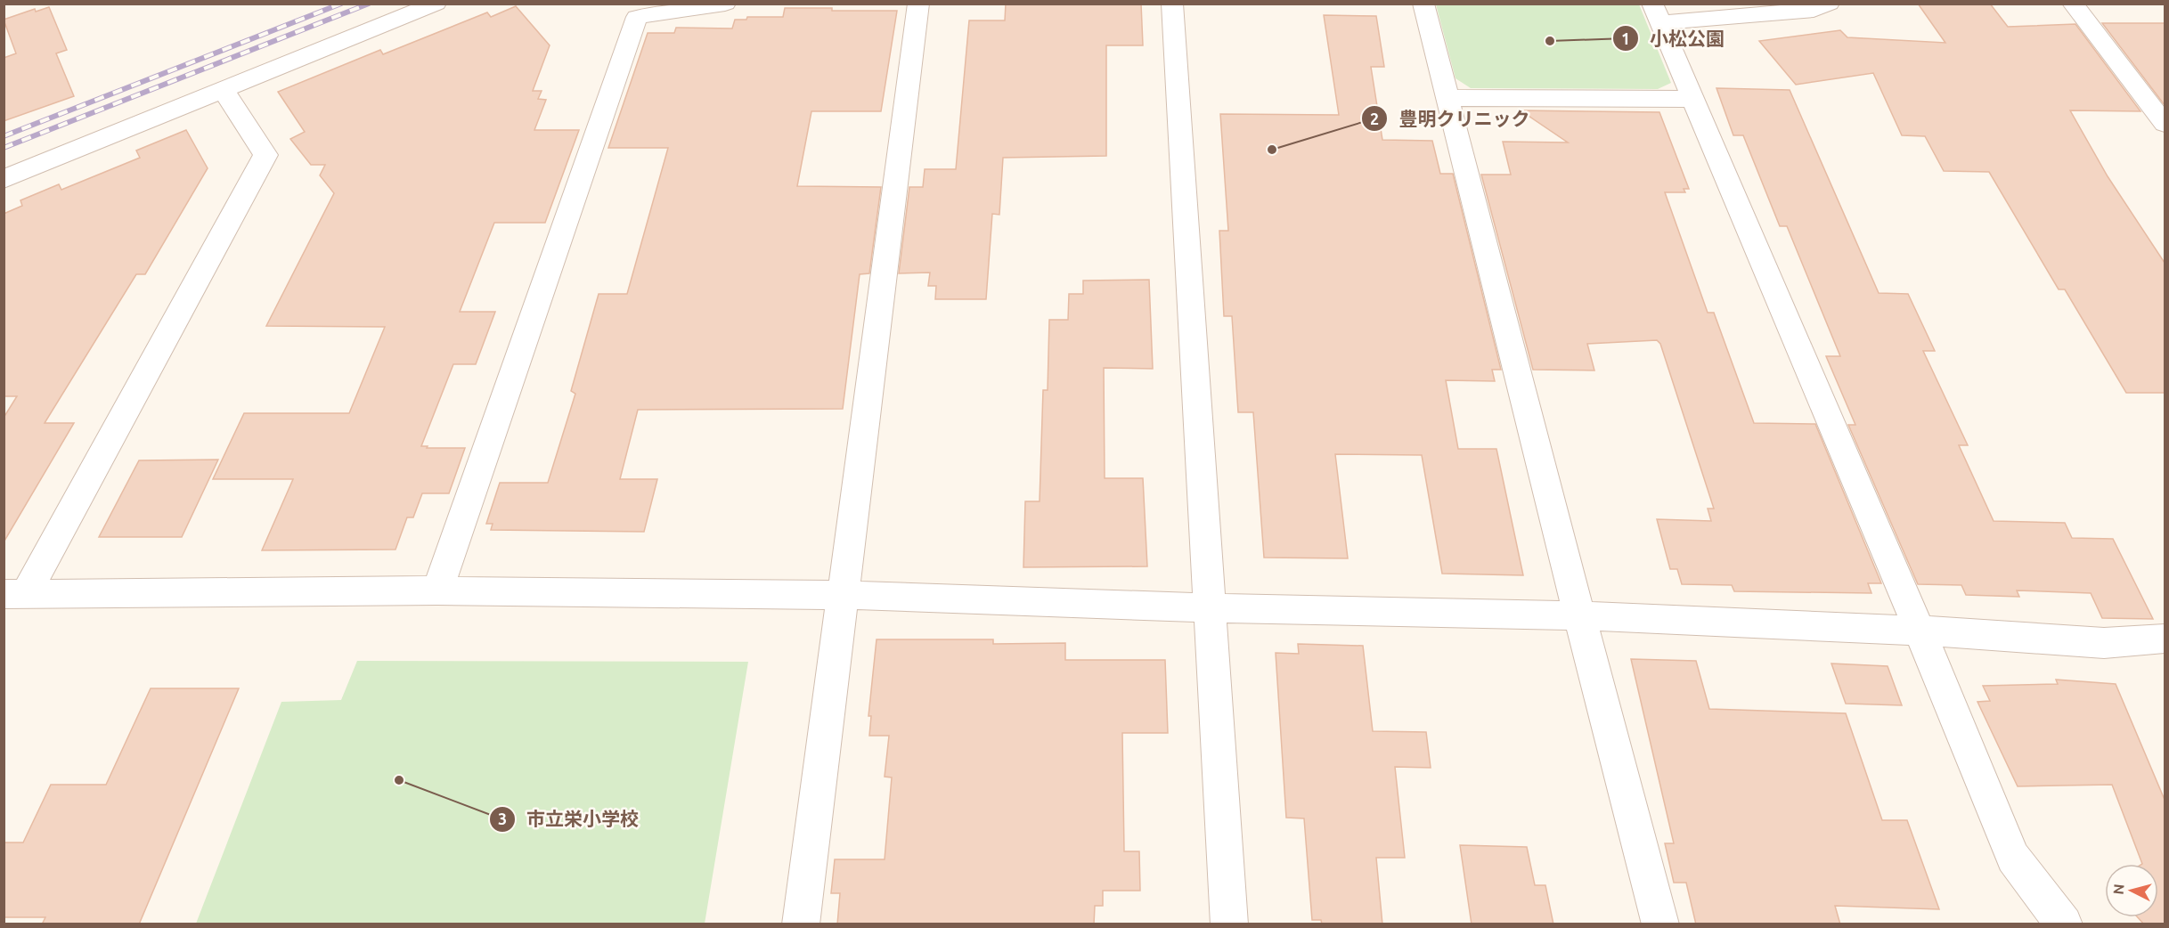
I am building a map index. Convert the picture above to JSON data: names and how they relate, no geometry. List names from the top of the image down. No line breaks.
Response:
{"places":["小松公園","豊明クリニック","市立栄小学校"],"north":"left"}
